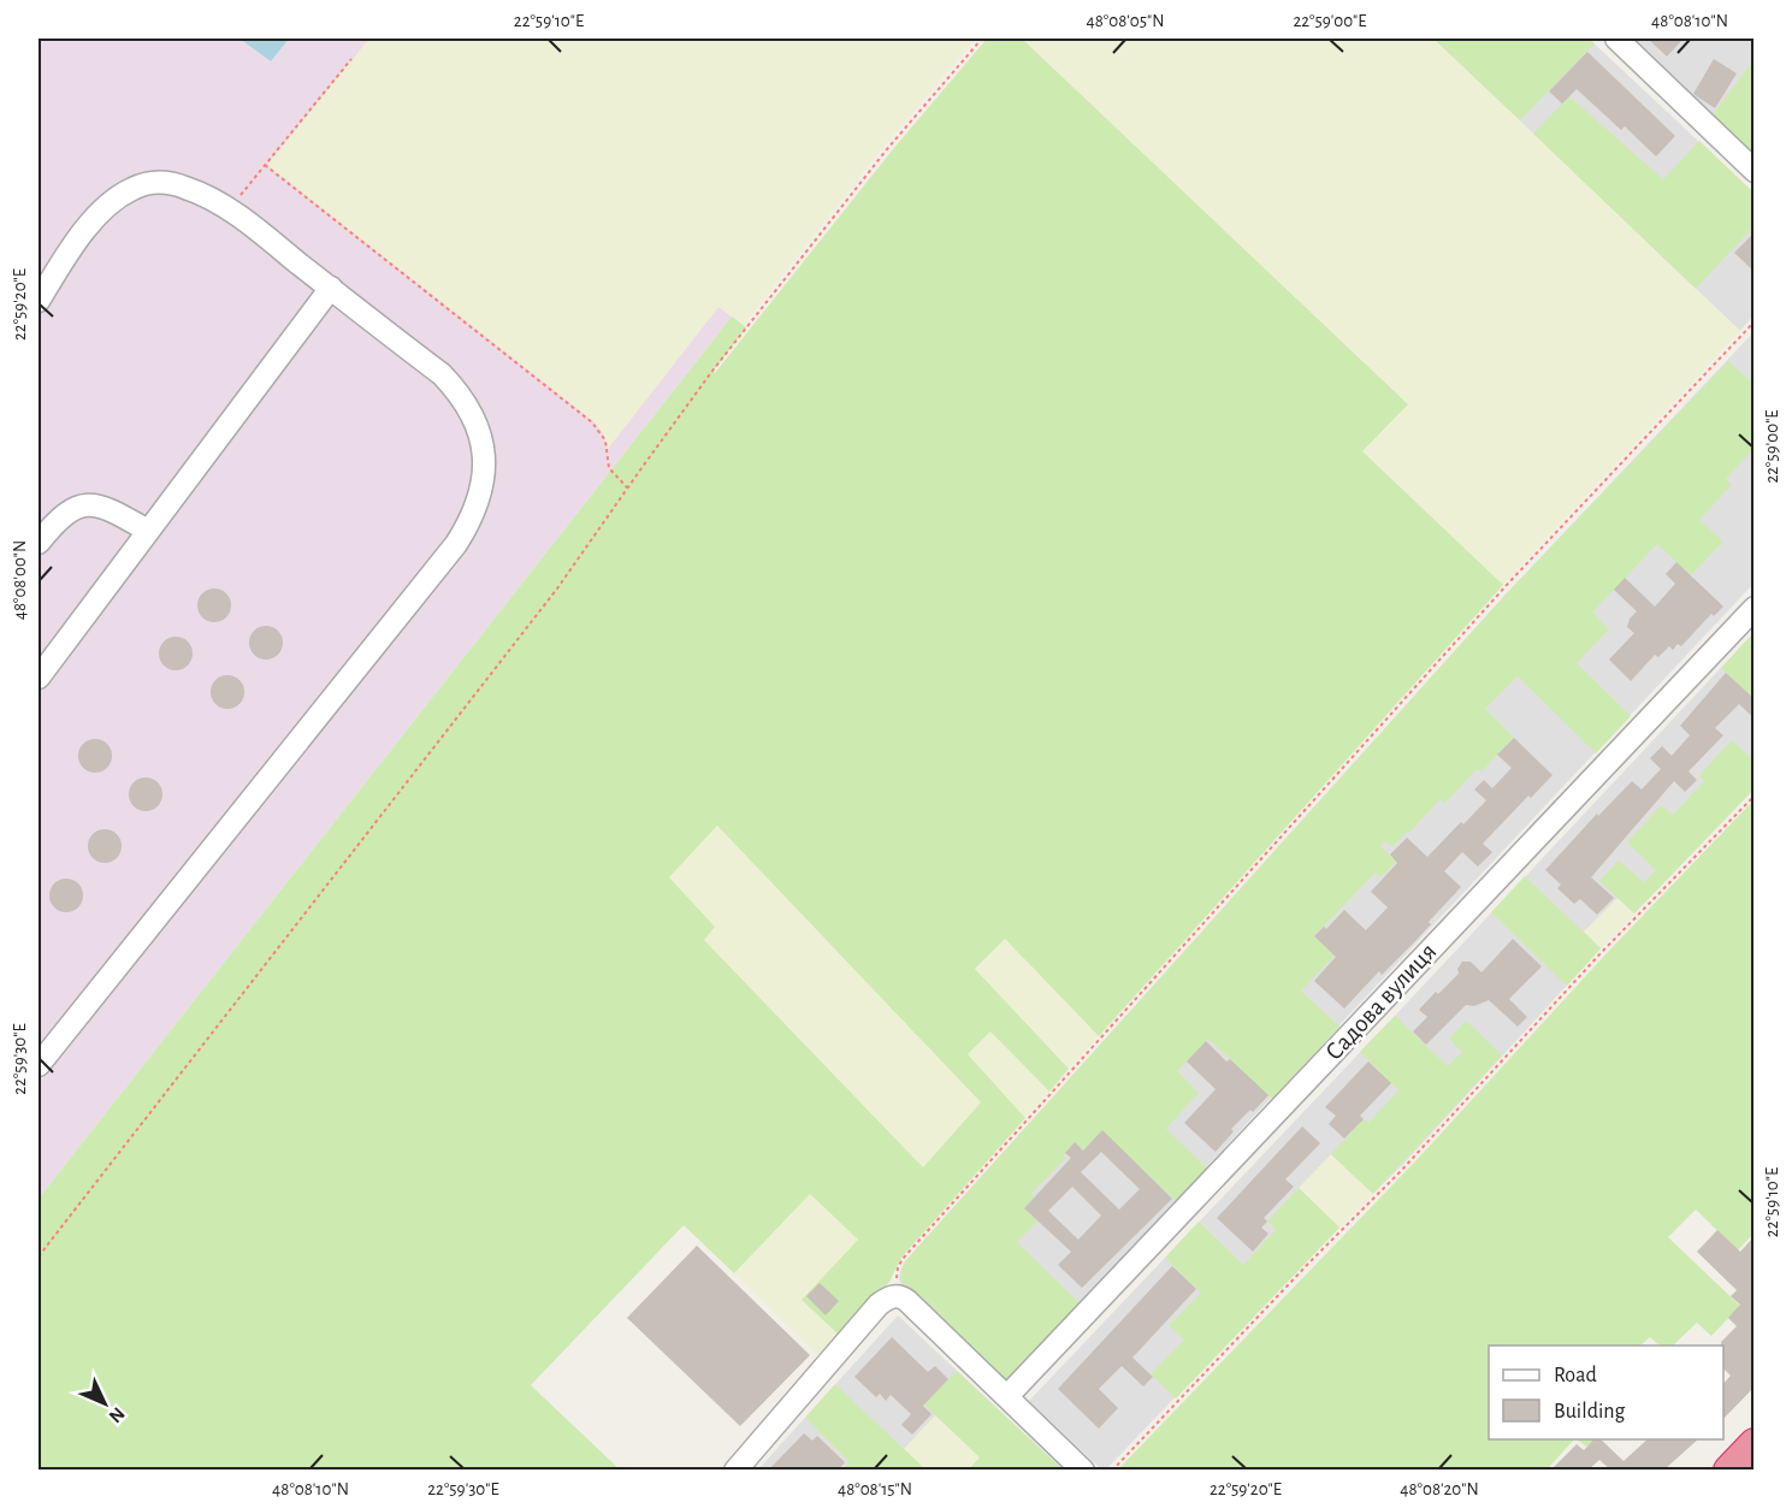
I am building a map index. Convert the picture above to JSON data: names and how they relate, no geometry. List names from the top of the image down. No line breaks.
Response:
{"streets":{"street":["Садова вулиця"]},"legend":["Road","Building"],"north":"bottom right","coordinates":["22°59'10\"E","48°08'05\"N","22°59'00\"E","48°08'10\"N","22°59'20\"E","48°08'00\"N","22°59'30\"E","48°08'15\"N","48°08'20\"N"]}
